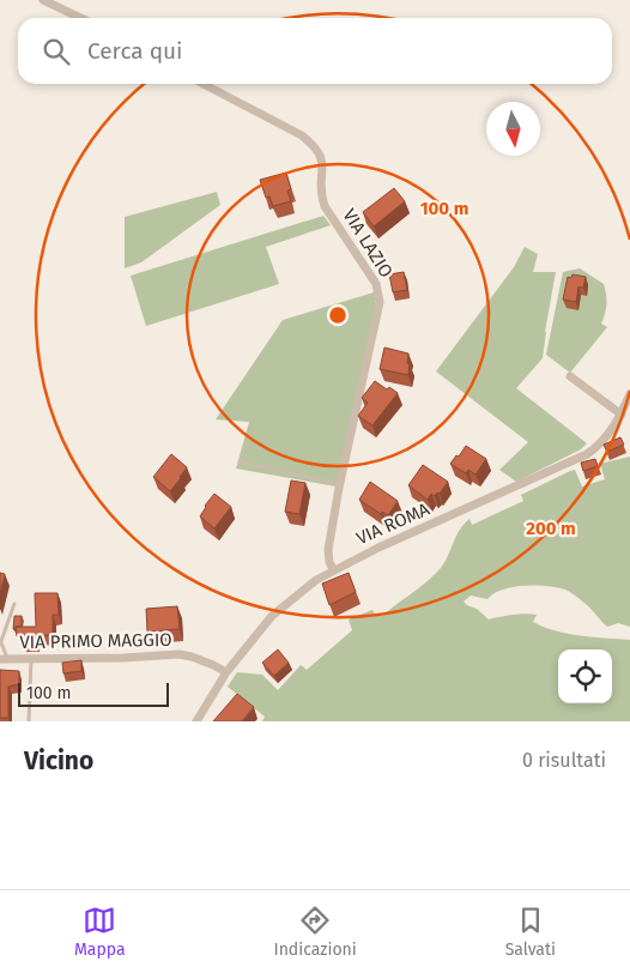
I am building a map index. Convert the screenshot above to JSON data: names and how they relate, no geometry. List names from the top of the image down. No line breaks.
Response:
{"streets":{"street":["VIA LAZIO","VIA ROMA","VIA PRIMO MAGGIO"]},"crossings":[["VIA LAZIO","VIA ROMA"],["VIA ROMA","VIA PRIMO MAGGIO"]],"scale_bar":"100 m","north":"bottom","page":{"search":"Cerca qui","scale":"100 m","heading":["Vicino","0 risultati"],"nav":["Mappa","Indicazioni","Salvati"]},"rings":["100 m","200 m"]}
